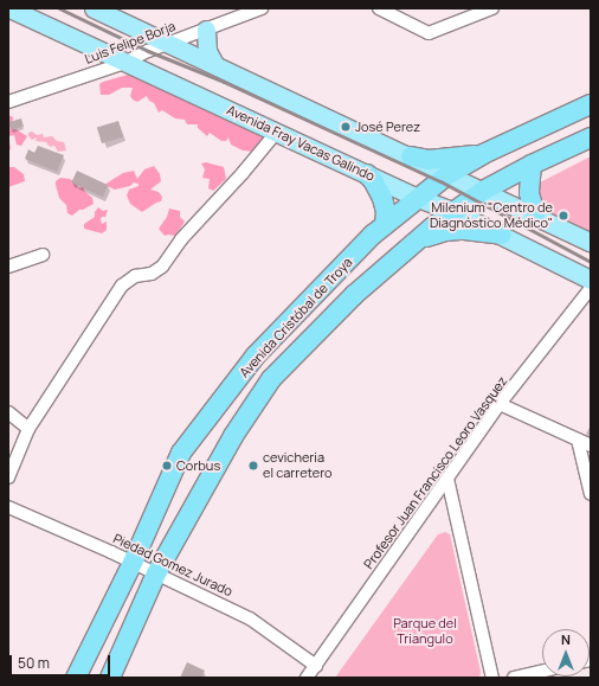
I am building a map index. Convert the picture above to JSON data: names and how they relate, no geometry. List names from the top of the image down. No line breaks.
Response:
{"streets":{"highway":["Avenida Cristóbal de Troya"],"main road":["Avenida Fray Vacas Galindo"],"street":["Luis Felipe Borja","Profesor Juan Francisco Leoro Vasquez","Piedad Gomez Jurado"]},"crossings":[["Luis Felipe Borja","Avenida Fray Vacas Galindo"],["Avenida Fray Vacas Galindo","Avenida Cristóbal de Troya"],["Avenida Cristóbal de Troya","Piedad Gomez Jurado"],["Profesor Juan Francisco Leoro Vasquez","Piedad Gomez Jurado"]],"parks":["Parque del Triangulo"],"places":["José Perez","Milenium \"Centro de Diagnóstico Médico\"","Corbus","cevicheria el carretero"],"scale_bar":"50 m","north":"top"}
